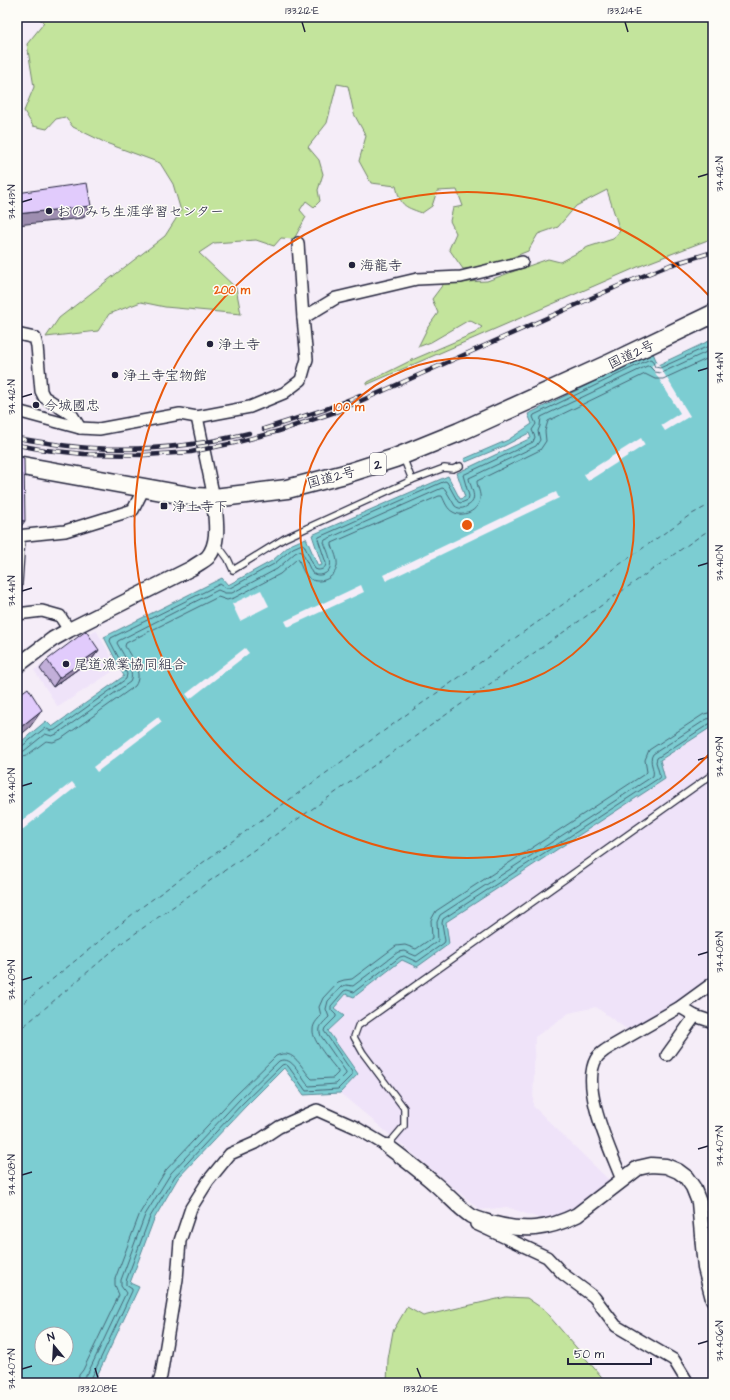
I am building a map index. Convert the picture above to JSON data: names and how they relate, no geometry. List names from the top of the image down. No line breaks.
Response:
{"streets":{"highway":["国道2号","2"]},"places":{"other":["おのみち生涯学習センター","海龍寺","浄土寺","浄土寺宝物館","今城國忠","尾道漁業協同組合"],"transit":["浄土寺下"]},"scale_bar":"50 m","north":"top","coordinates":["133.212°E","133.214°E","34.412°N","34.413°N","34.411°N","34.410°N","34.409°N","34.408°N","34.407°N","34.406°N","133.208°E","133.210°E"],"rings":["200 m","100 m"]}
